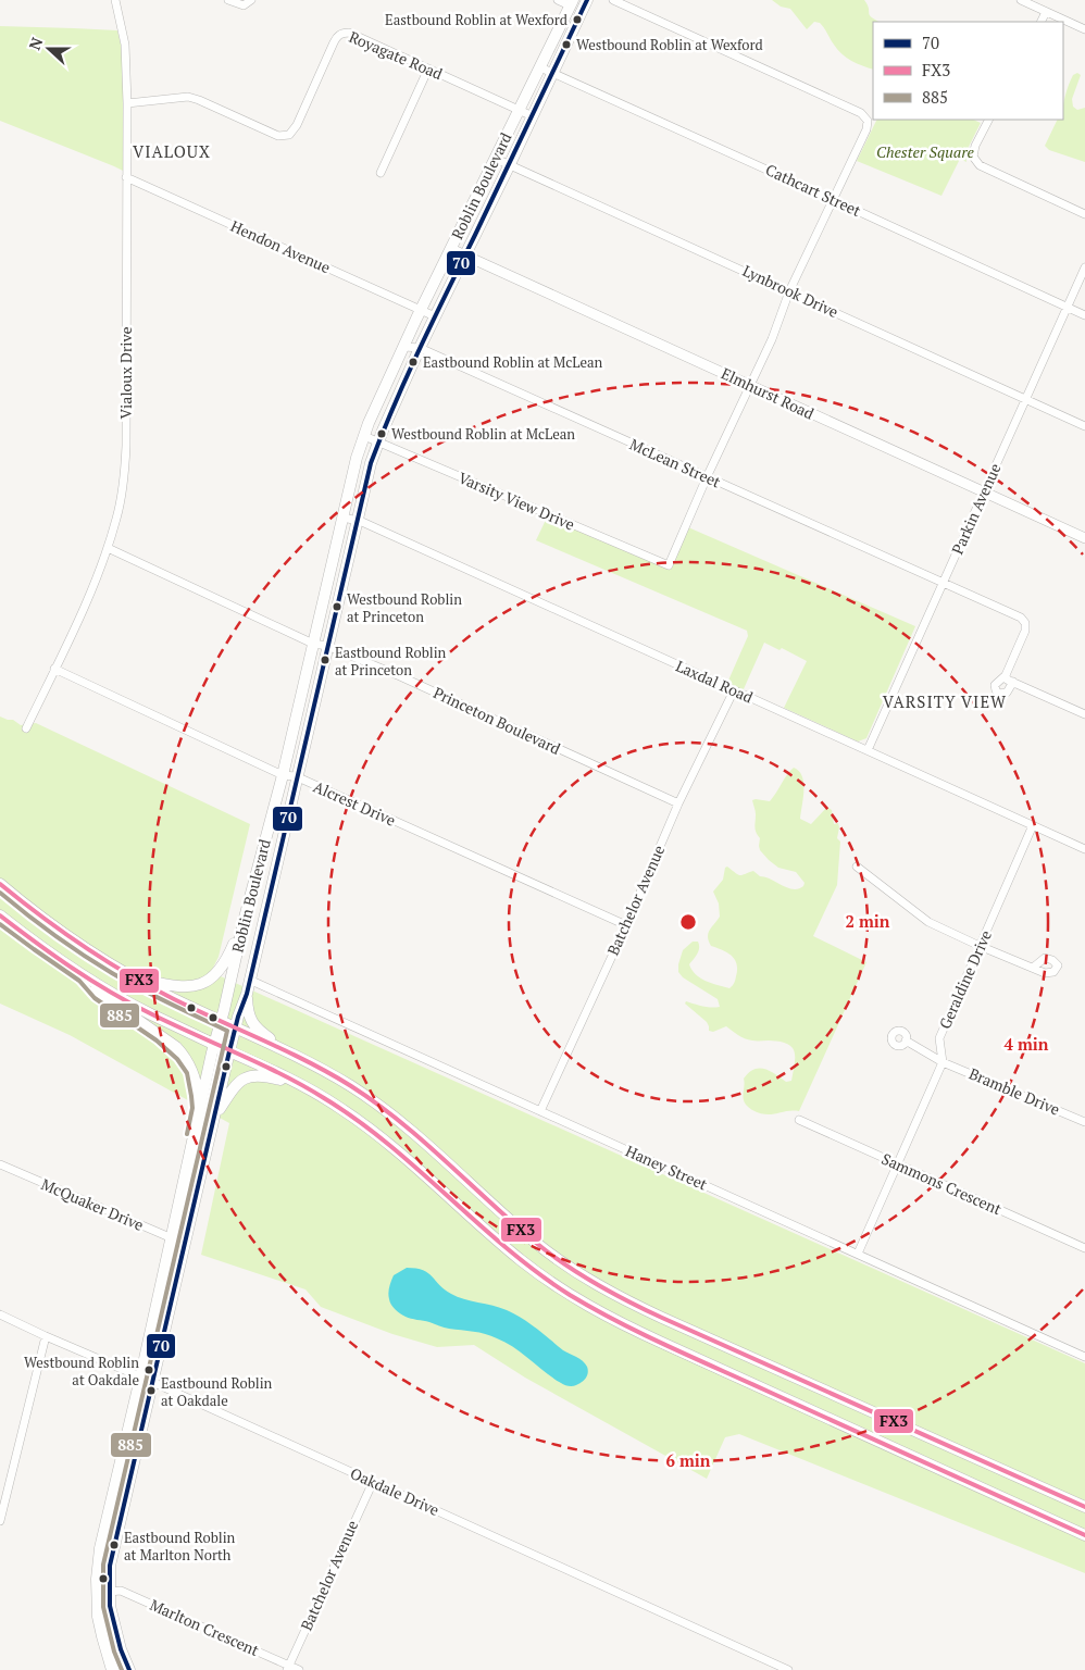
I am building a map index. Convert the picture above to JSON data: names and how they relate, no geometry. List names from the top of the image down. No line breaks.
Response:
{"streets":{"main road":["Roblin Boulevard"],"street":["Royagate Road","Cathcart Street","Hendon Avenue","Lynbrook Drive","Vialoux Drive","Elmhurst Road","McLean Street","Varsity View Drive","Parkin Avenue","Laxdal Road","Princeton Boulevard","Alcrest Drive","Batchelor Avenue","Geraldine Drive","Bramble Drive","Haney Street","Sammons Crescent","McQuaker Drive","Oakdale Drive","Marlton Crescent"]},"crossings":[["Royagate Road","Roblin Boulevard"],["Royagate Road","Vialoux Drive"],["Roblin Boulevard","Cathcart Street"],["Roblin Boulevard","Hendon Avenue"],["Roblin Boulevard","Lynbrook Drive"],["Roblin Boulevard","Elmhurst Road"],["Roblin Boulevard","McLean Street"],["Roblin Boulevard","Varsity View Drive"],["Roblin Boulevard","Laxdal Road"],["Roblin Boulevard","Princeton Boulevard"],["Roblin Boulevard","Alcrest Drive"],["Roblin Boulevard","Haney Street"],["Roblin Boulevard","McQuaker Drive"],["Roblin Boulevard","Oakdale Drive"],["Roblin Boulevard","Marlton Crescent"],["Cathcart Street","Parkin Avenue"],["Hendon Avenue","Vialoux Drive"],["Lynbrook Drive","Parkin Avenue"],["Vialoux Drive","Princeton Boulevard"],["Vialoux Drive","Alcrest Drive"],["Elmhurst Road","Parkin Avenue"],["McLean Street","Varsity View Drive"],["McLean Street","Parkin Avenue"],["Parkin Avenue","Laxdal Road"],["Laxdal Road","Batchelor Avenue"],["Laxdal Road","Geraldine Drive"],["Princeton Boulevard","Batchelor Avenue"],["Alcrest Drive","Batchelor Avenue"],["Batchelor Avenue","Haney Street"],["Batchelor Avenue","Oakdale Drive"],["Batchelor Avenue","Marlton Crescent"],["Geraldine Drive","Bramble Drive"]],"districts":["VIALOUX","VARSITY VIEW"],"parks":["Chester Square"],"places":["Eastbound Roblin at Wexford","Westbound Roblin at Wexford","Eastbound Roblin at McLean","Westbound Roblin at McLean","Westbound Roblin at Princeton","Eastbound Roblin at Princeton","Westbound Roblin at Oakdale","Eastbound Roblin at Oakdale","Eastbound Roblin at Marlton North"],"lines":["transit line 70","transit line FX3","transit line 885"],"legend":["70","FX3","885"],"north":"left","rings":["2 min","4 min","6 min"]}
